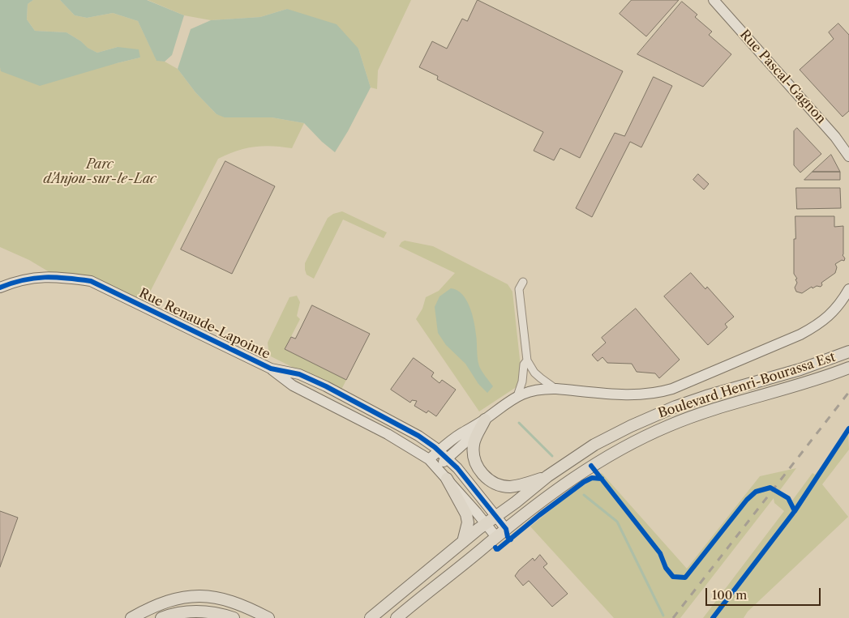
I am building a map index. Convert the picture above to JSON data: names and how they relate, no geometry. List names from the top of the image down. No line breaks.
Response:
{"streets":{"main road":["Boulevard Henri-Bourassa Est"],"street":["Rue Pascal-Gagnon","Rue Renaude-Lapointe"]},"crossings":[["Rue Renaude-Lapointe","Boulevard Henri-Bourassa Est"]],"parks":["Parc d'Anjou-sur-le-Lac"],"scale_bar":"100 m"}
